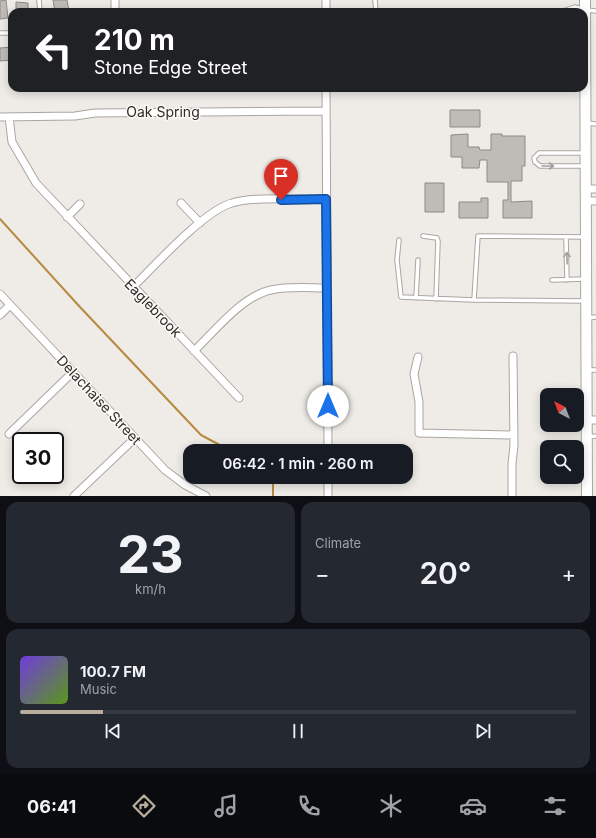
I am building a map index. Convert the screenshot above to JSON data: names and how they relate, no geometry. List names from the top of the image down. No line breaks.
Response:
{"streets":{"street":["Oak Spring","Eaglebrook","Delachaise Street"]},"crossings":[["Oak Spring","Eaglebrook"]],"north":"top left","page":{"turn":["210 m","Stone Edge Street"],"limit":"30","trip":"06:42 · 1 min · 260 m","tile":[["23","km/h"],"Climate"],"heat":["−","20°","+"],"song":["100.7 FM","Music"],"tabs":"06:41"}}
